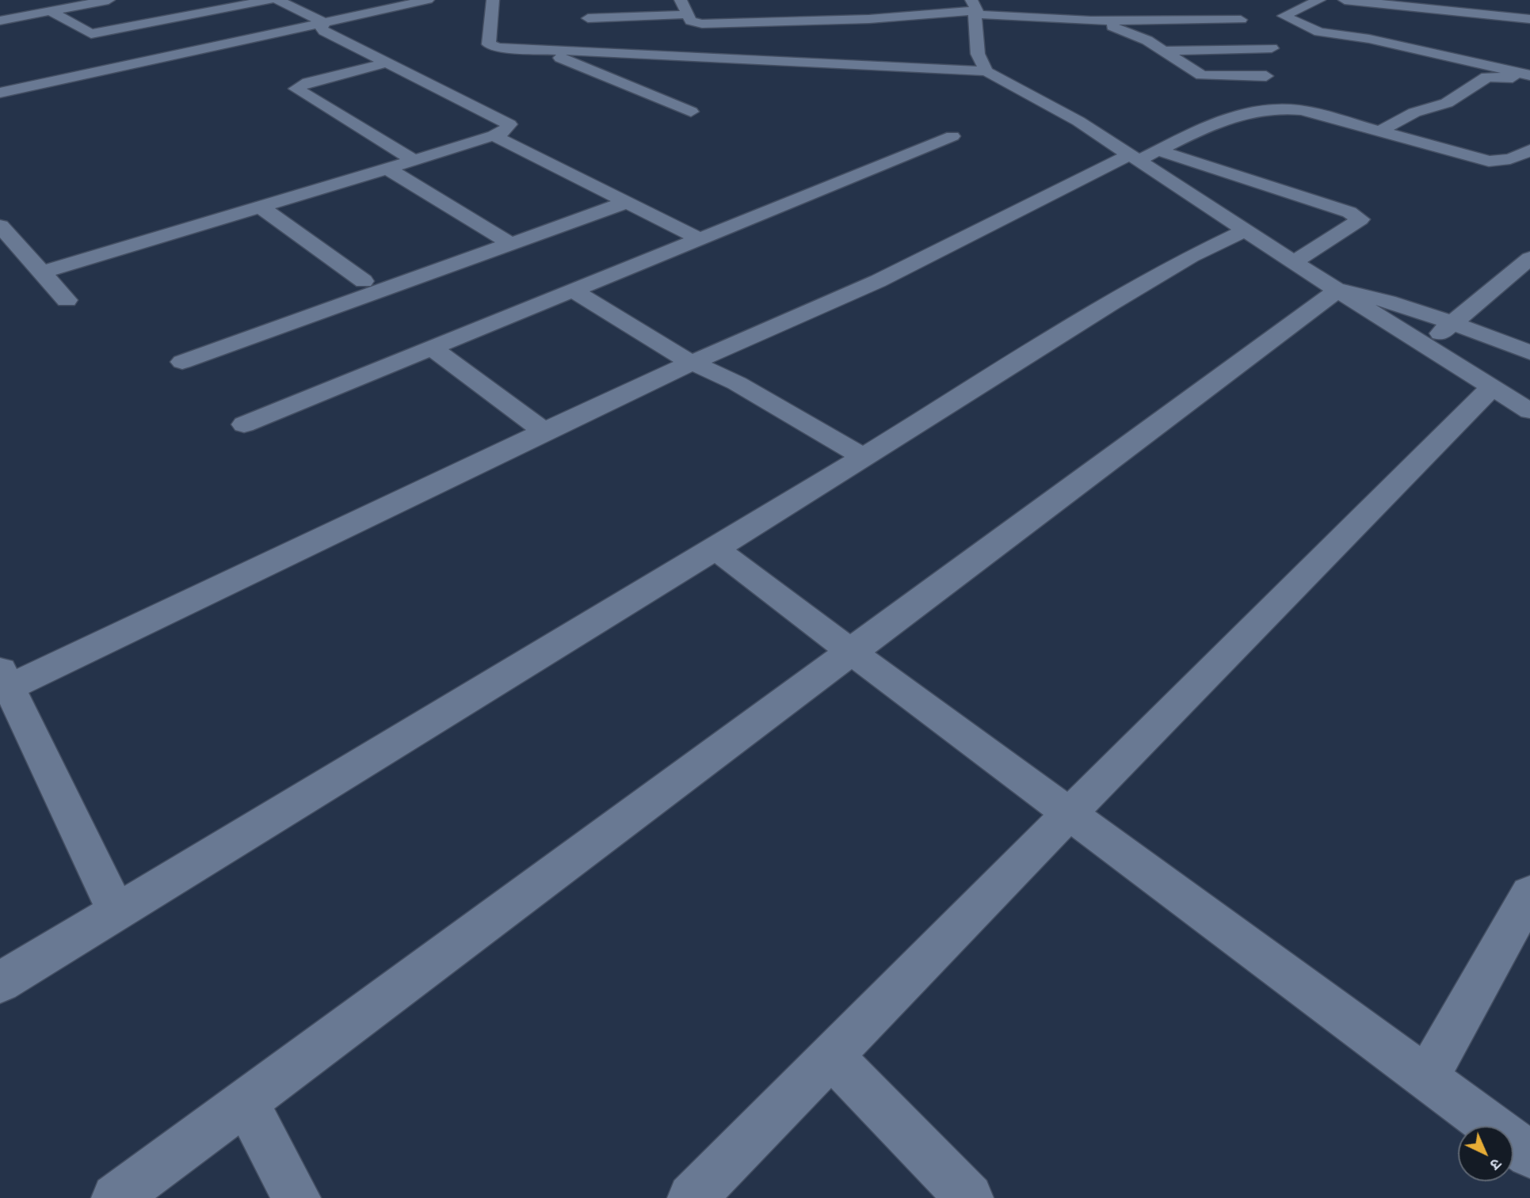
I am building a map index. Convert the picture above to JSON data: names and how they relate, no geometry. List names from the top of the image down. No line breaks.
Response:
{"north":"bottom right"}
